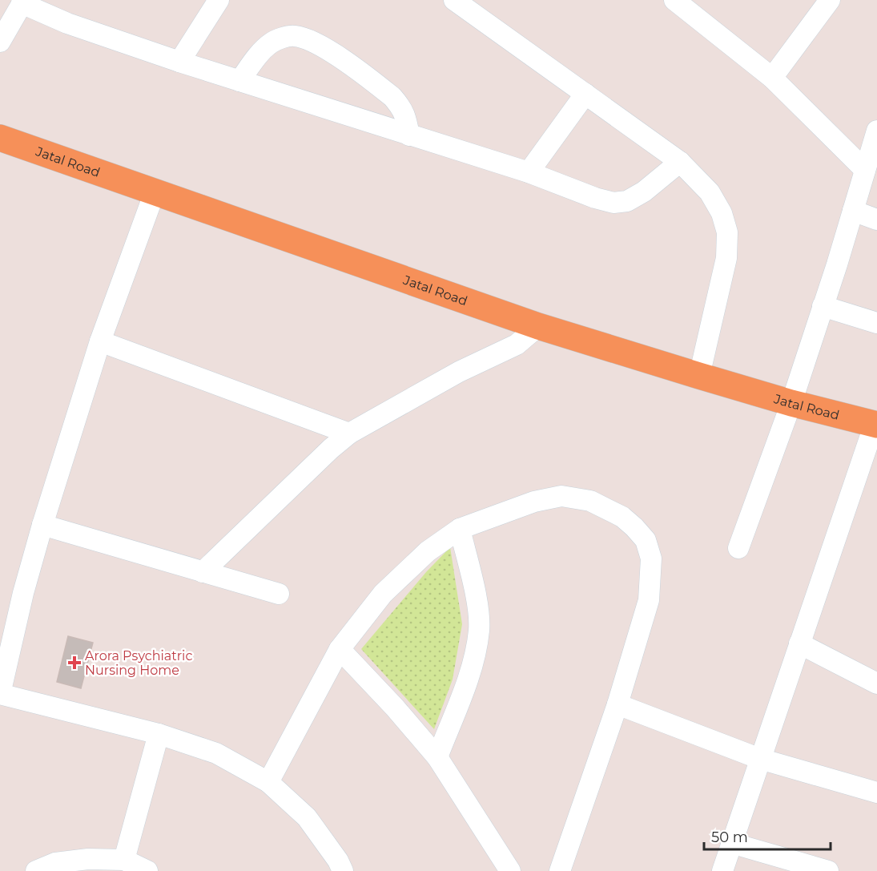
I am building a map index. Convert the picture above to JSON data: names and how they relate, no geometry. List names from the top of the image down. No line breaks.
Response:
{"streets":{"main road":["Jatal Road"]},"places":{"health":["Arora Psychiatric Nursing Home"]},"scale_bar":"50 m"}
